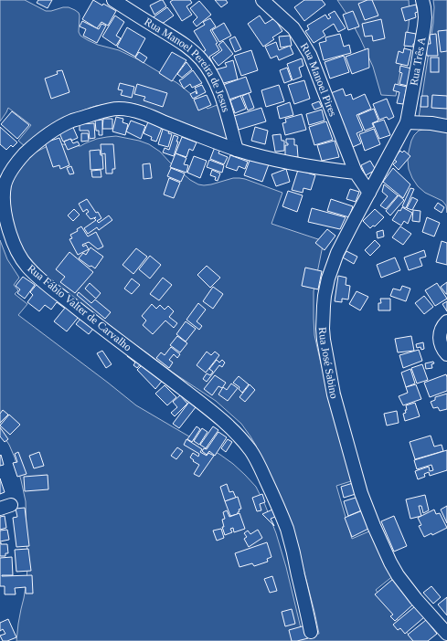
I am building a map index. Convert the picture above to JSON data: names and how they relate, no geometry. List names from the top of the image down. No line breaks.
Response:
{"streets":{"street":["Rua Três A","Rua Manoel Pereira de Jesus","Rua Manoel Pires","Rua Fábio Valter de Carvalho","Rua José Sabino"]},"crossings":[["Rua Três A","Rua José Sabino"],["Rua Manoel Pereira de Jesus","Rua Fábio Valter de Carvalho"],["Rua Manoel Pires","Rua Fábio Valter de Carvalho"]]}
